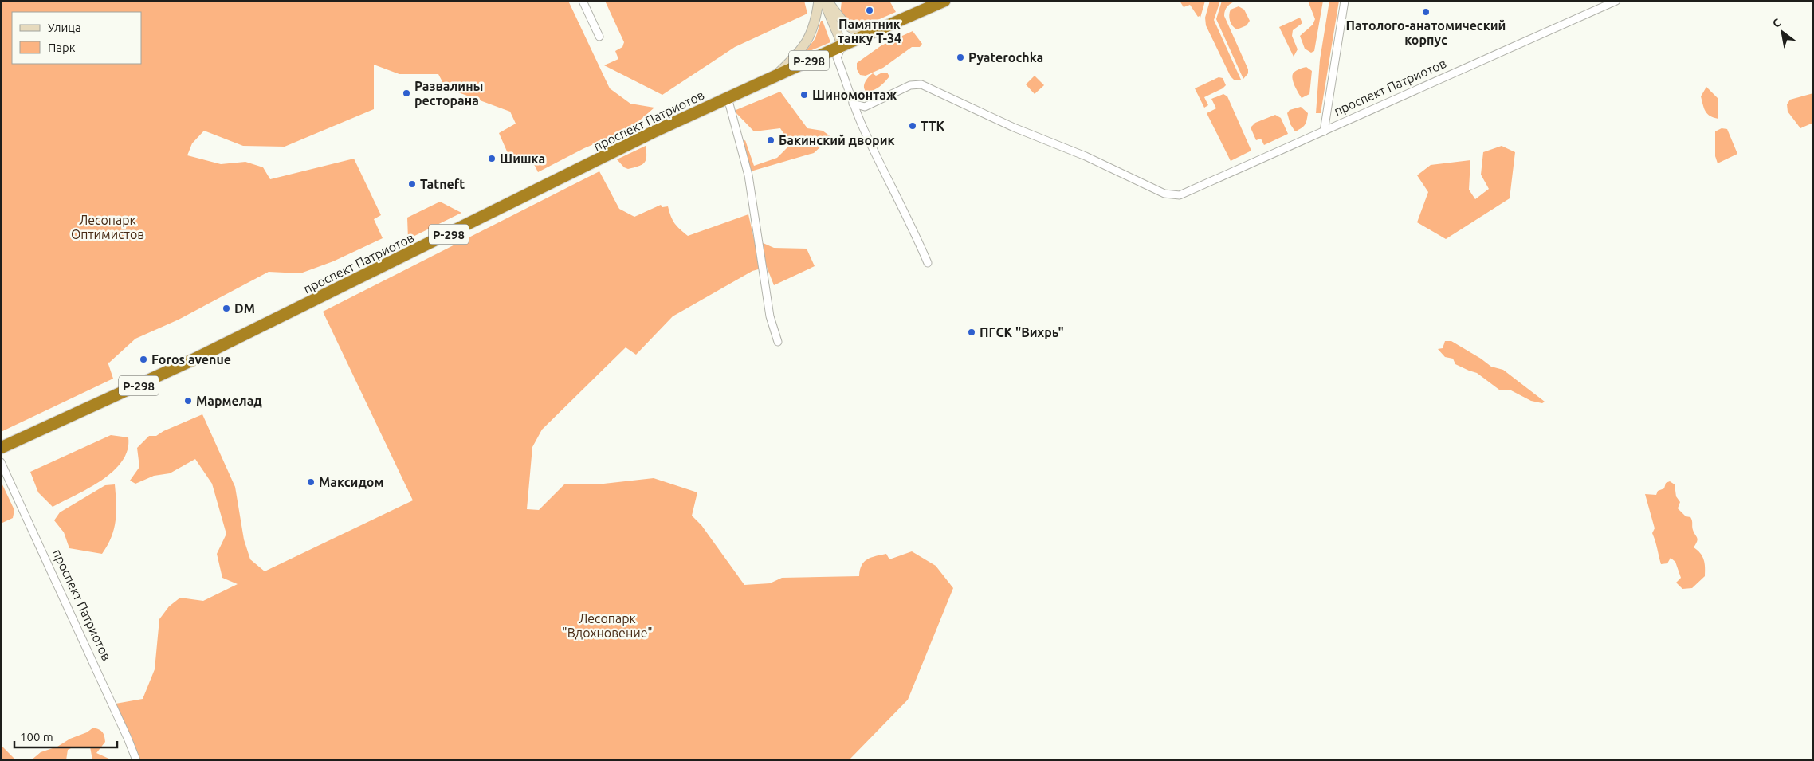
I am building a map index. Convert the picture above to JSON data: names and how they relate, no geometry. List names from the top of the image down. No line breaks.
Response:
{"streets":{"highway":["Р-298","проспект Патриотов"]},"parks":["Лесопарк Оптимистов","Лесопарк \"Вдохновение\""],"places":["Памятник танку Т-34","Патолого-анатомический корпус","Pyaterochka","Развалины ресторана","Шиномонтаж","ТТК","Бакинский дворик","Шишка","Tatneft","DM","ПГСК \"Вихрь\"","Foros avenue","Мармелад","Максидом"],"legend":["Улица","Парк"],"scale_bar":"100 m","north":"top left"}
